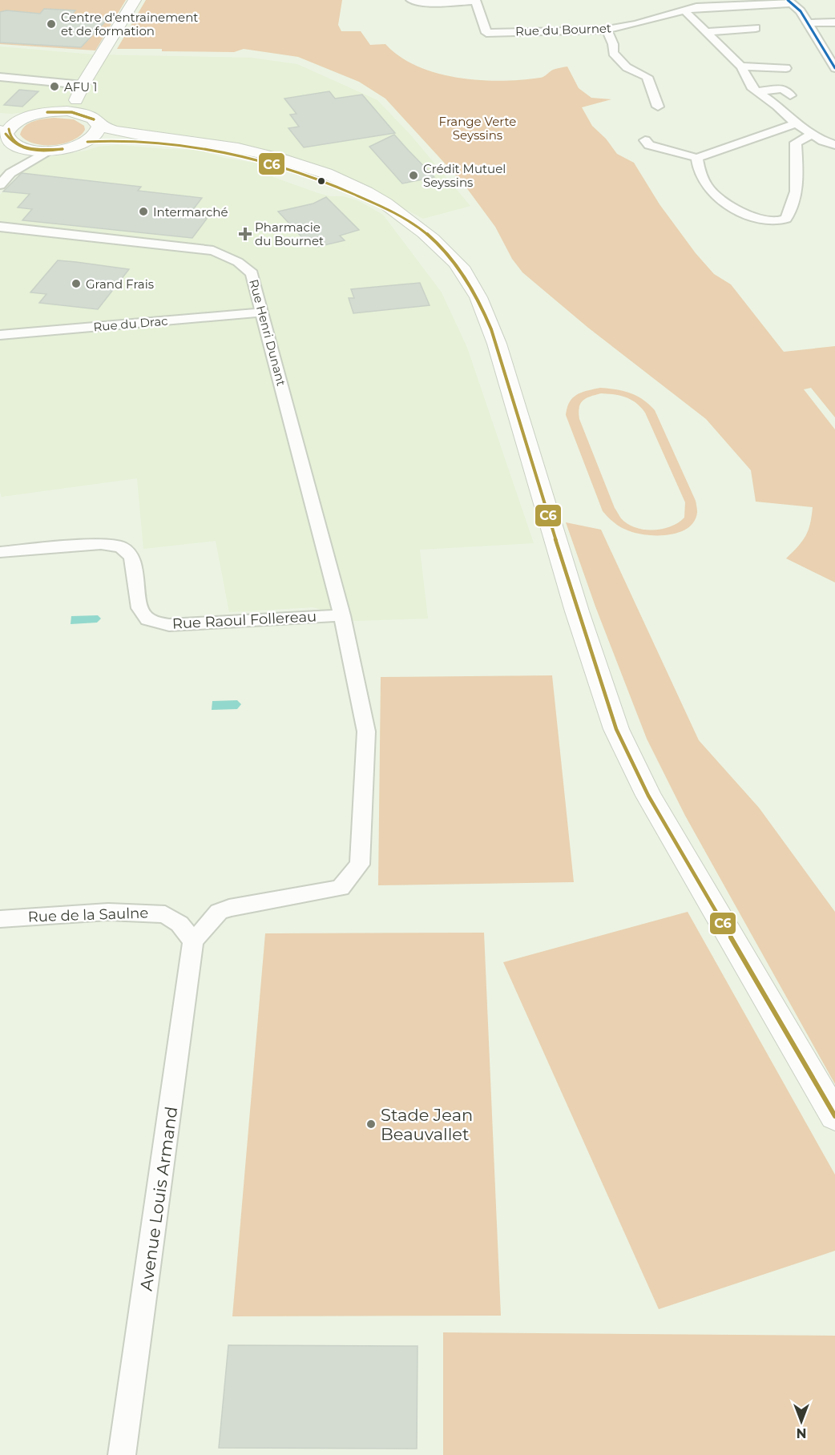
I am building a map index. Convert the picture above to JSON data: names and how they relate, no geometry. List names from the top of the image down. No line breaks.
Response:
{"streets":{"street":["Rue du Bournet","Rue du Drac","Rue Henri Dunant","Rue Raoul Follereau","Rue de la Saulne","Avenue Louis Armand"]},"crossings":[["Rue du Drac","Rue Henri Dunant"],["Rue Henri Dunant","Rue Raoul Follereau"],["Rue Henri Dunant","Rue de la Saulne"],["Rue Henri Dunant","Avenue Louis Armand"],["Rue de la Saulne","Avenue Louis Armand"]],"parks":["Frange Verte Seyssins"],"places":{"other":["Centre d'entrainement et de formation","AFU 1","Crédit Mutuel Seyssins","Intermarché","Grand Frais","Stade Jean Beauvallet"],"health":["Pharmacie du Bournet"]},"lines":["transit line C6"],"north":"bottom"}
